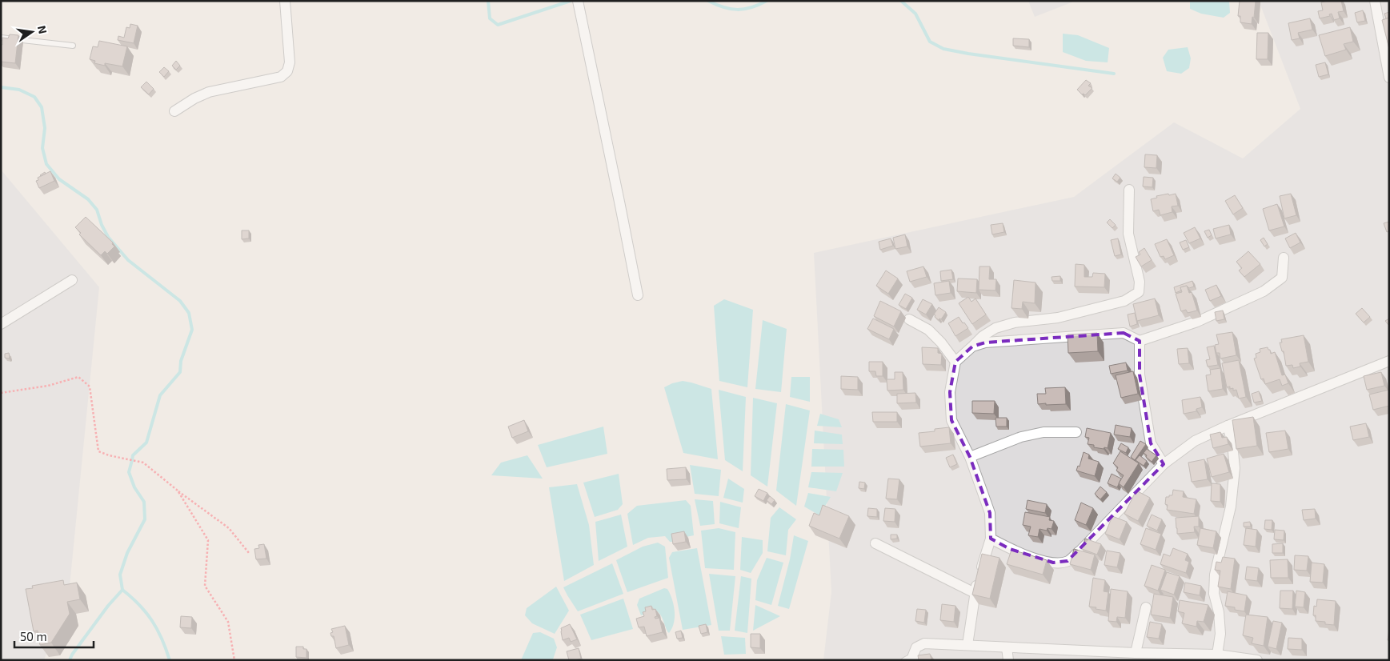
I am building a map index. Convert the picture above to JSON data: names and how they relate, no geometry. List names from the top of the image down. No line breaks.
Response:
{"scale_bar":"50 m","north":"right"}
